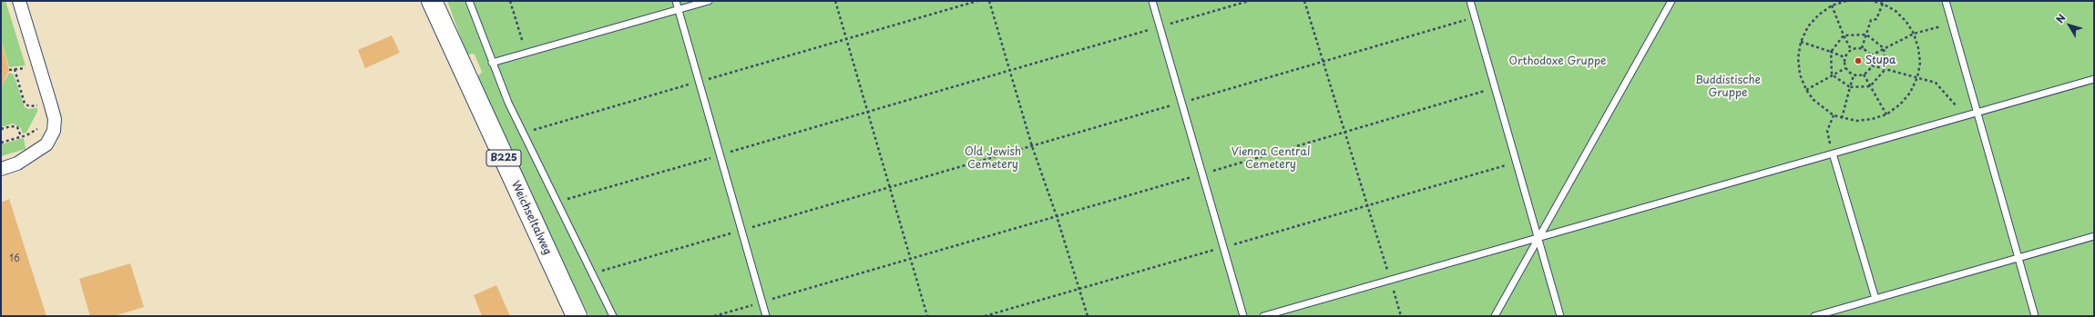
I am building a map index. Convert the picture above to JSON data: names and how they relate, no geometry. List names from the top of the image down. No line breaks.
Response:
{"streets":{"main road":["B225","Weichseltalweg"]},"parks":["Orthodoxe Gruppe","Buddistische Gruppe","Old Jewish Cemetery","Vienna Central Cemetery"],"places":["Stupa"],"house_numbers":["16"],"north":"top left"}
